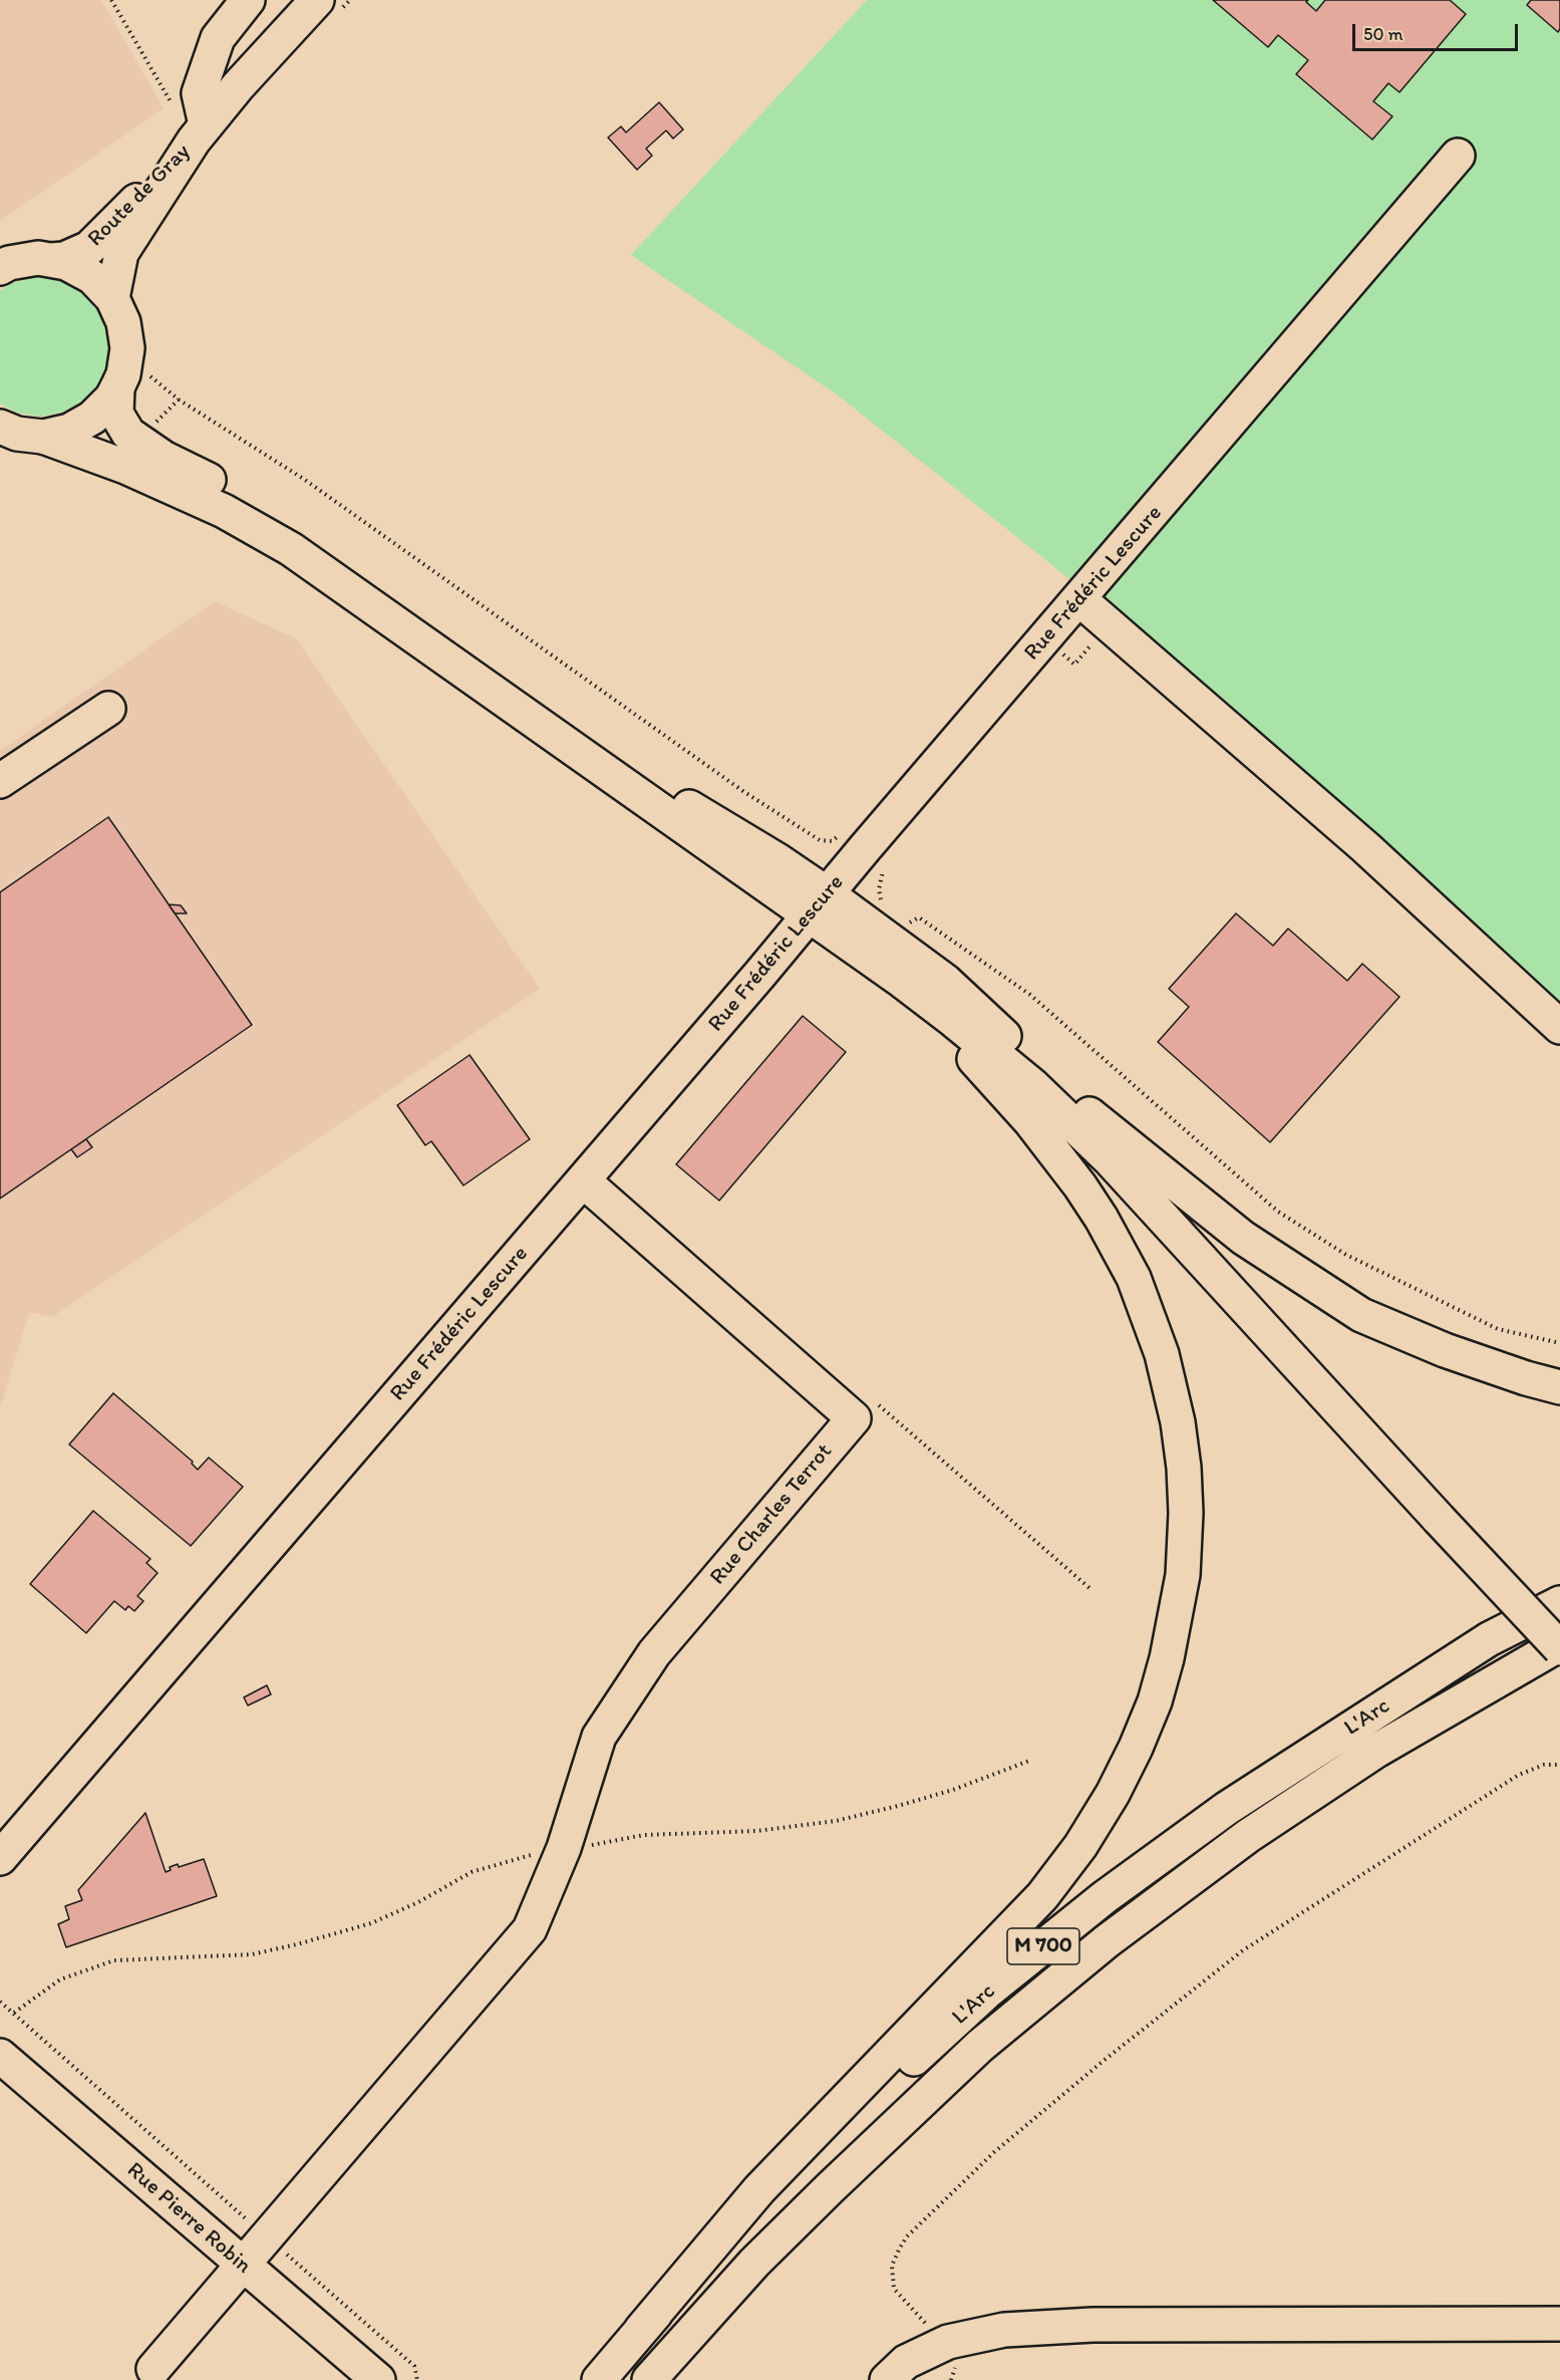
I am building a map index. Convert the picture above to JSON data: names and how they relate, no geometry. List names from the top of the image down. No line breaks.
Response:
{"streets":{"main road":["Route de Gray","Rue Frédéric Lescure","Rue Charles Terrot","L'Arc","M 700","Rue Pierre Robin"]},"crossings":[["Rue Frédéric Lescure","Rue Charles Terrot"],["Rue Charles Terrot","Rue Pierre Robin"]],"scale_bar":"50 m"}
